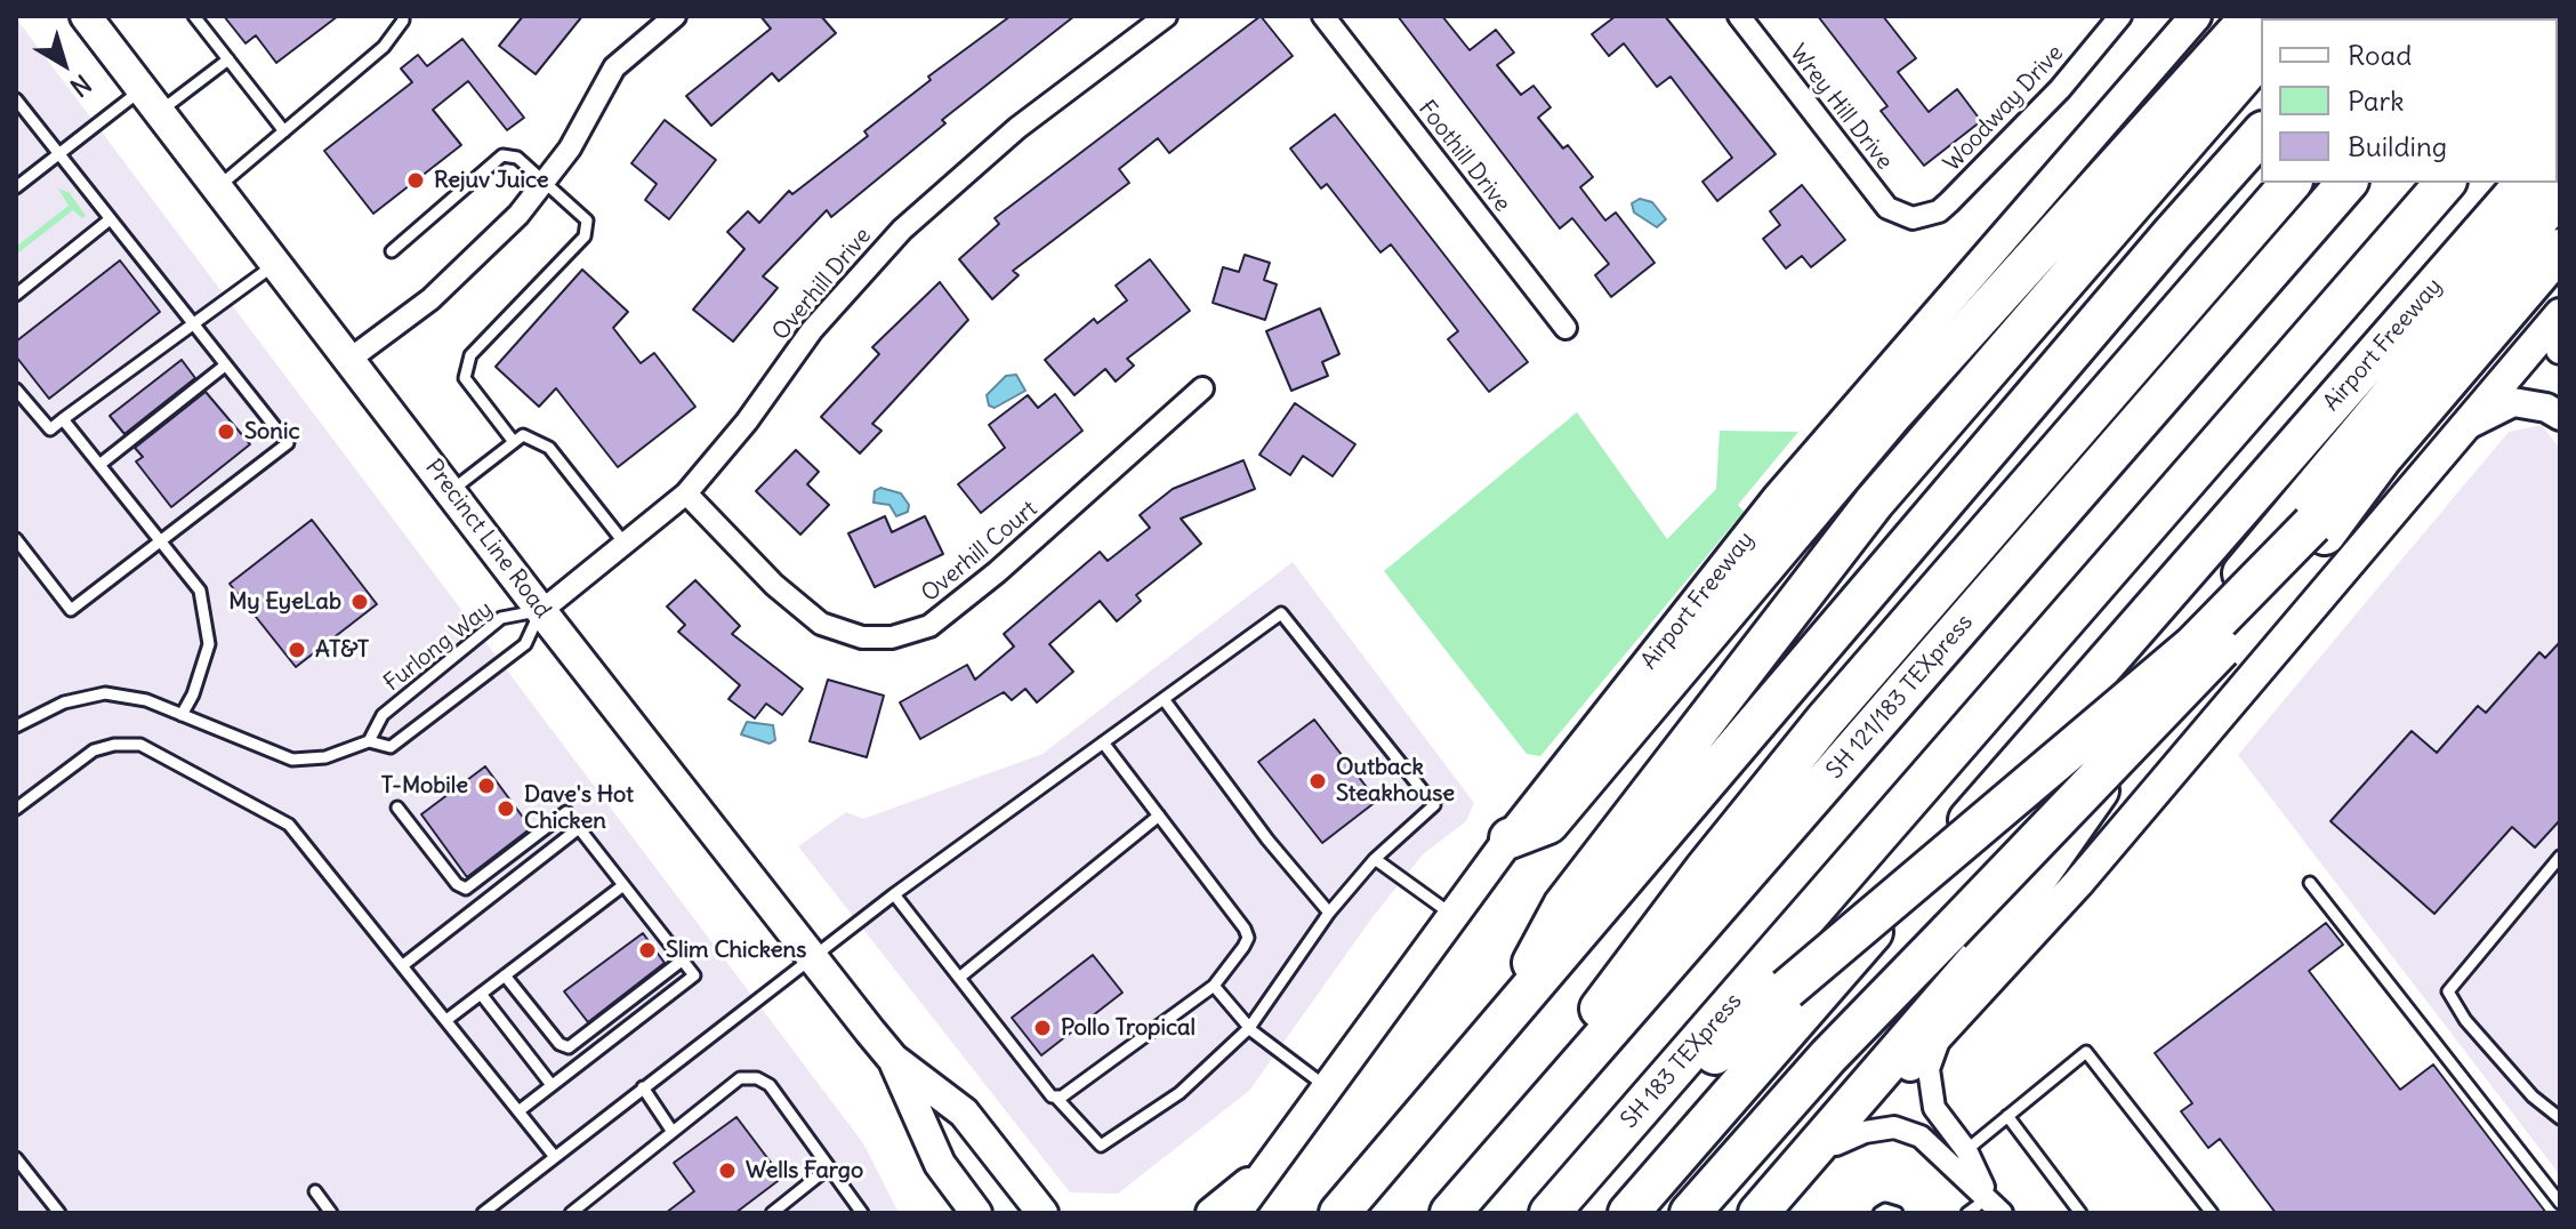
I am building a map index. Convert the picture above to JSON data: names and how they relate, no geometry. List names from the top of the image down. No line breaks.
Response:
{"streets":{"highway":["Airport Freeway","SH 121/183 TEXpress","SH 183 TEXpress"],"main road":["Precinct Line Road"],"street":["Wrey Hill Drive","Woodway Drive","Foothill Drive","Overhill Drive","Overhill Court"],"lane":["Furlong Way"]},"crossings":[["Wrey Hill Drive","Woodway Drive"],["Overhill Drive","Precinct Line Road"],["Overhill Drive","Overhill Court"],["Overhill Drive","Furlong Way"],["Precinct Line Road","Furlong Way"]],"places":["Rejuv Juice","Sonic","My EyeLab","AT&T","Outback Steakhouse","T-Mobile","Dave's Hot Chicken","Slim Chickens","Pollo Tropical","Wells Fargo"],"legend":["Road","Park","Building"],"north":"bottom right"}
